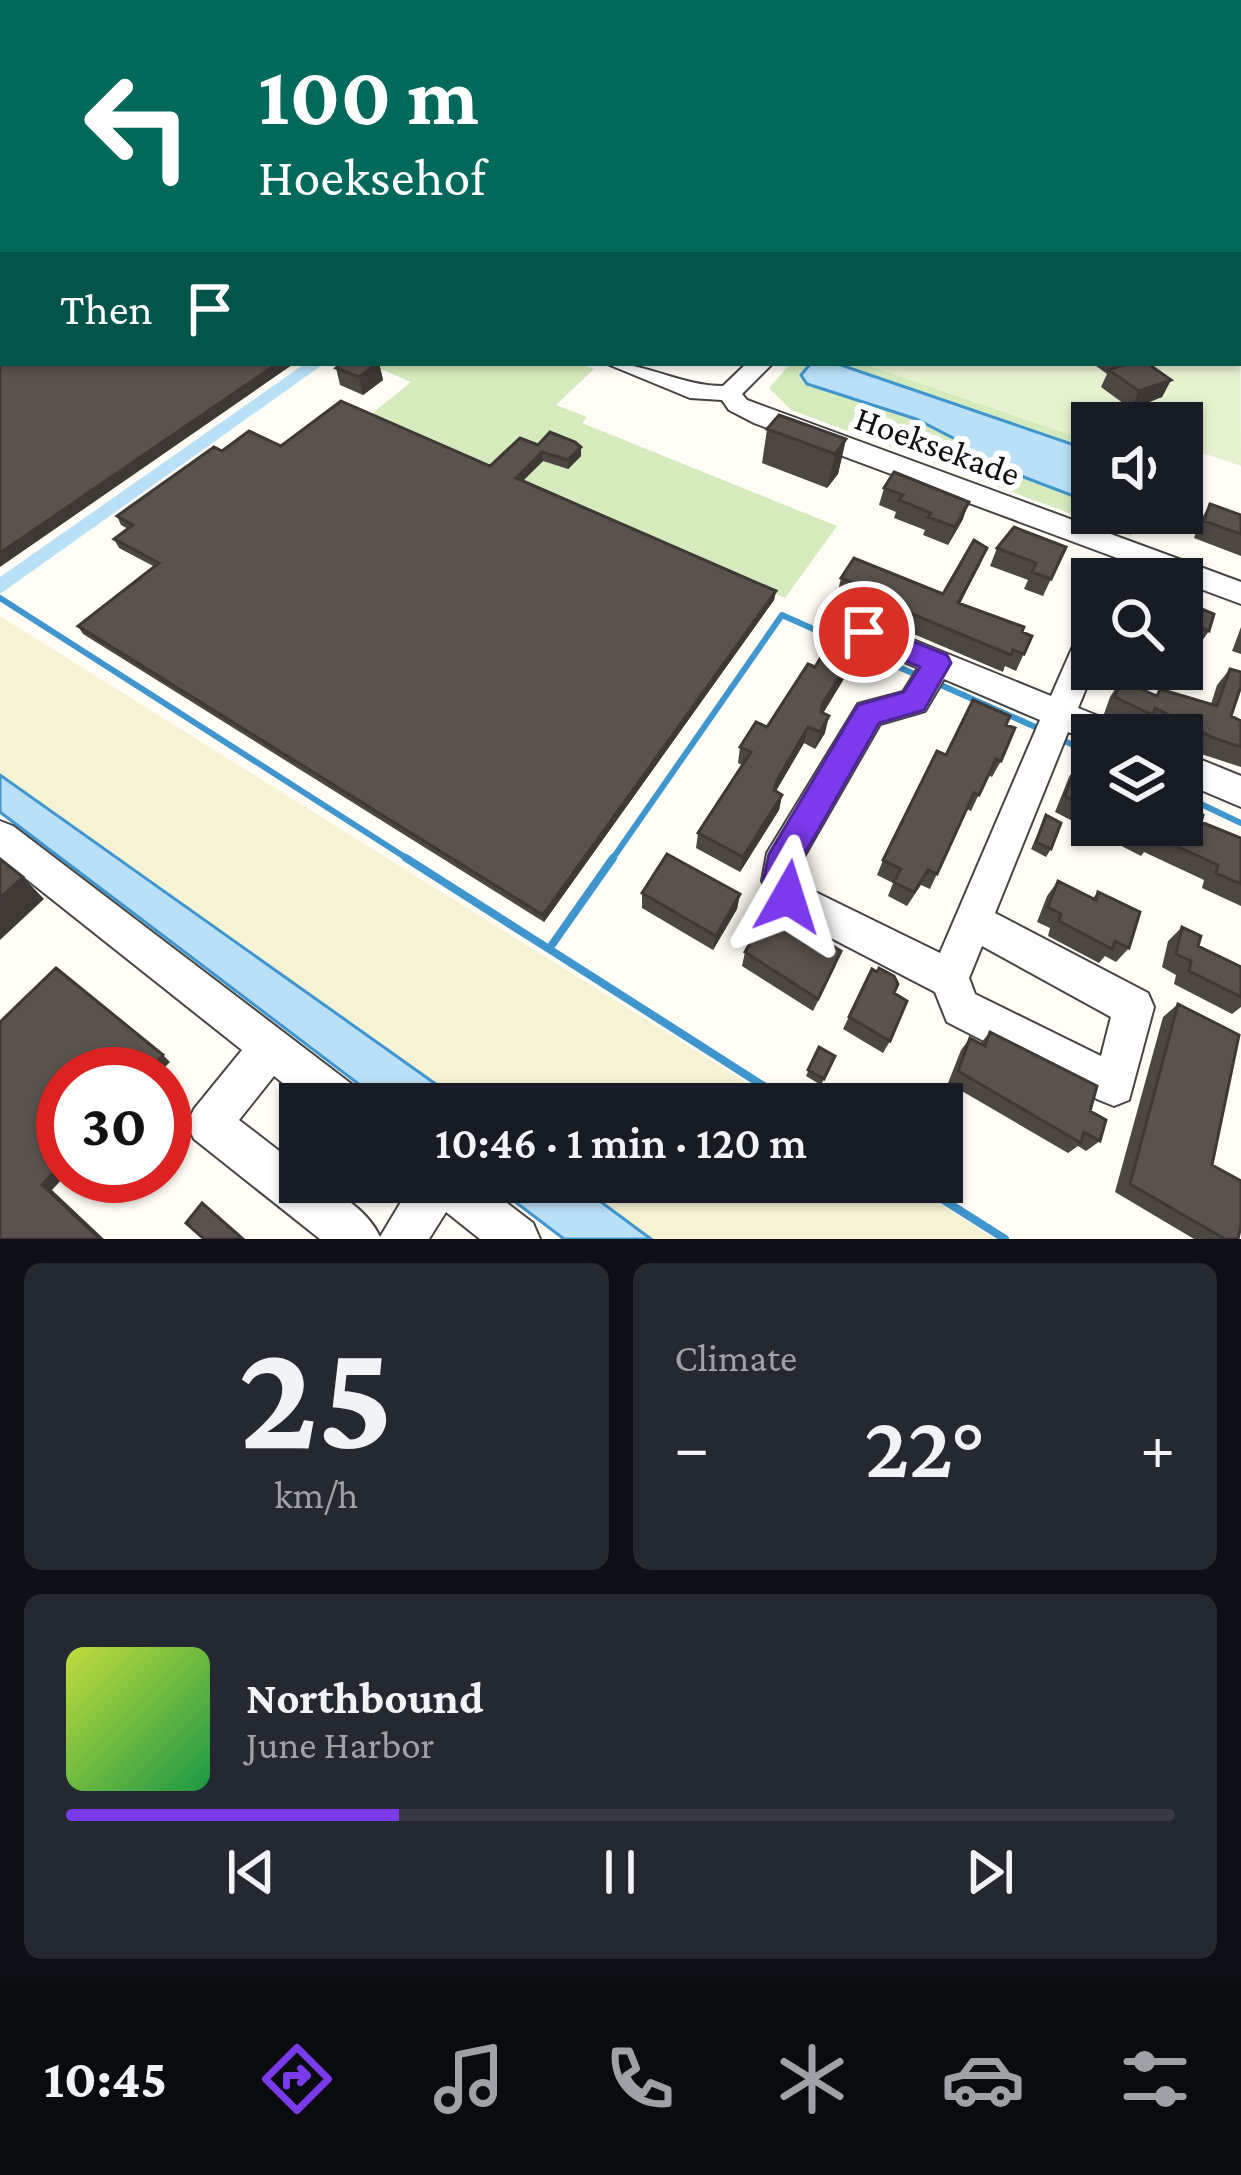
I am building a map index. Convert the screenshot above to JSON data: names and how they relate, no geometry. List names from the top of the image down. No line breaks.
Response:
{"streets":{"street":["Hoeksekade"]},"page":{"turn":["100 m","Hoeksehof"],"then":"Then","limit":"30","trip":"10:46 · 1 min · 120 m","tile":[["25","km/h"],"Climate"],"heat":["−","22°","+"],"song":["Northbound","June Harbor"],"tabs":"10:45"}}
